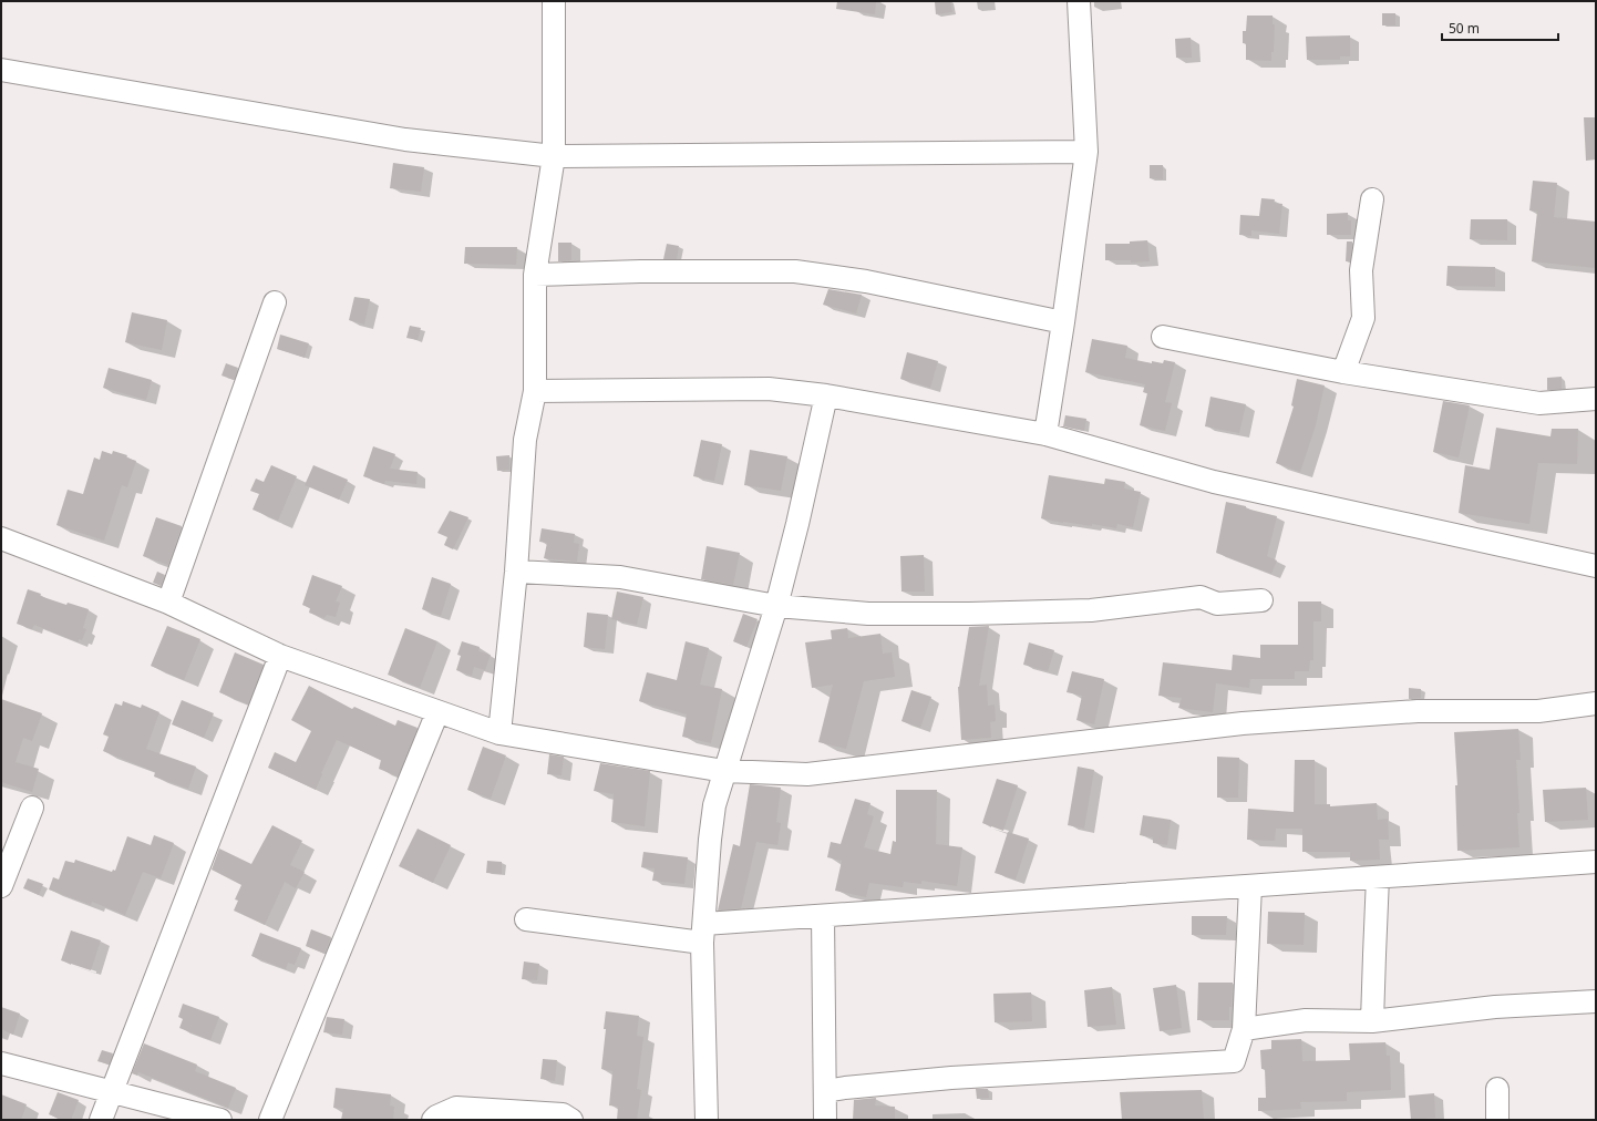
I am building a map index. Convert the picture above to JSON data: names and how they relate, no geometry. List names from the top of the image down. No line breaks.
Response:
{"scale_bar":"50 m"}
